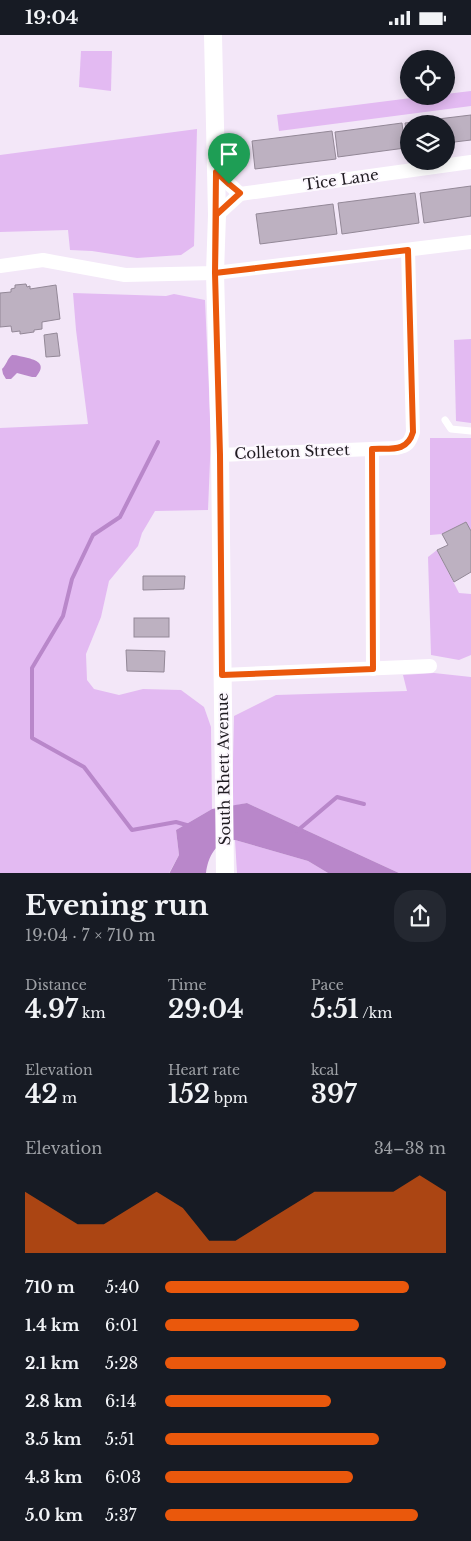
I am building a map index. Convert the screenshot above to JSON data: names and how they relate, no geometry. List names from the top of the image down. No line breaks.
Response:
{"streets":{"street":["Tice Lane","Colleton Street","South Rhett Avenue"]},"crossings":[["Colleton Street","South Rhett Avenue"]],"page":{"status":"19:04","heading":["Evening run","19:04 · 7 × 710 m"],"stats":[["Distance","4.97 km"],["Time","29:04"],["Pace","5:51 /km"],["Elevation","42 m"],["Heart rate","152 bpm"],["kcal","397"]],"chart":["Elevation","34–38 m"],"list":[{"name":"710 m","note":"5:40"},{"name":"1.4 km","note":"6:01"},{"name":"2.1 km","note":"5:28"},{"name":"2.8 km","note":"6:14"},{"name":"3.5 km","note":"5:51"},{"name":"4.3 km","note":"6:03"},{"name":"5.0 km","note":"5:37"}]}}
